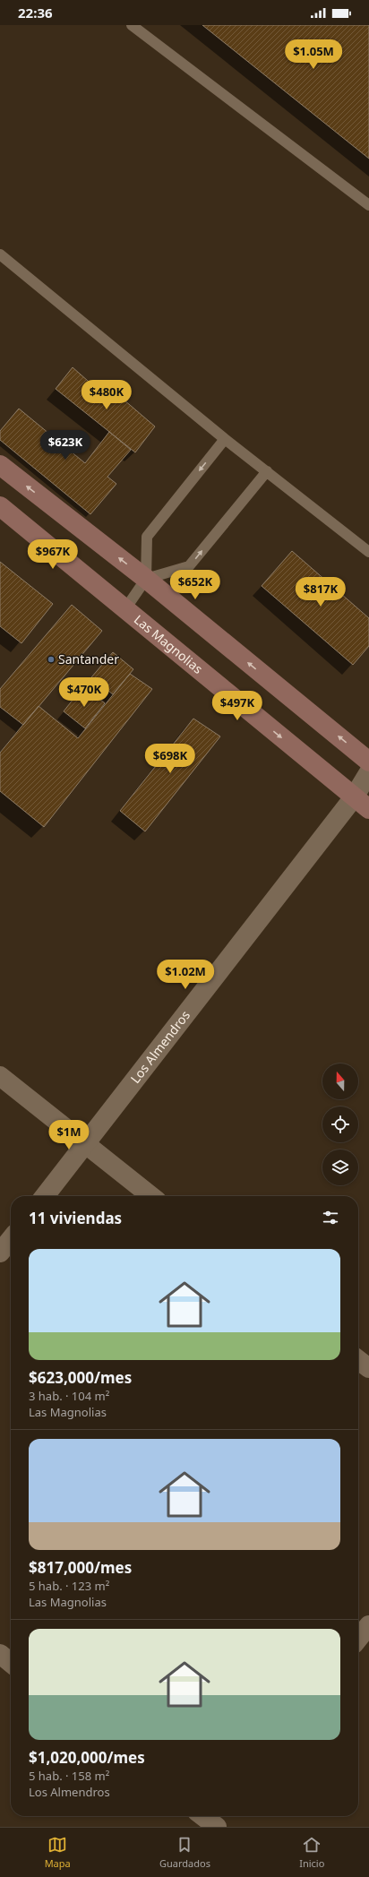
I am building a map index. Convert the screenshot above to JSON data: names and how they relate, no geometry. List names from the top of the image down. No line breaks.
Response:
{"streets":{"main road":["Las Magnolias"],"street":["Los Almendros"]},"crossings":[["Las Magnolias","Los Almendros"]],"places":["Santander"],"north":"top","page":{"status":"22:36","price":["$1.05M","$480K","$623K","$967K","$652K","$817K","$470K","$497K","$698K","$1.02M","$1M"],"heading":"11 viviendas","list":[{"name":"$623,000/mes","note":"3 hab. · 104 m² · Las Magnolias"},{"name":"$817,000/mes","note":"5 hab. · 123 m² · Las Magnolias"},{"name":"$1,020,000/mes","note":"5 hab. · 158 m² · Los Almendros"}],"tabs":["Mapa","Guardados","Inicio"]}}
